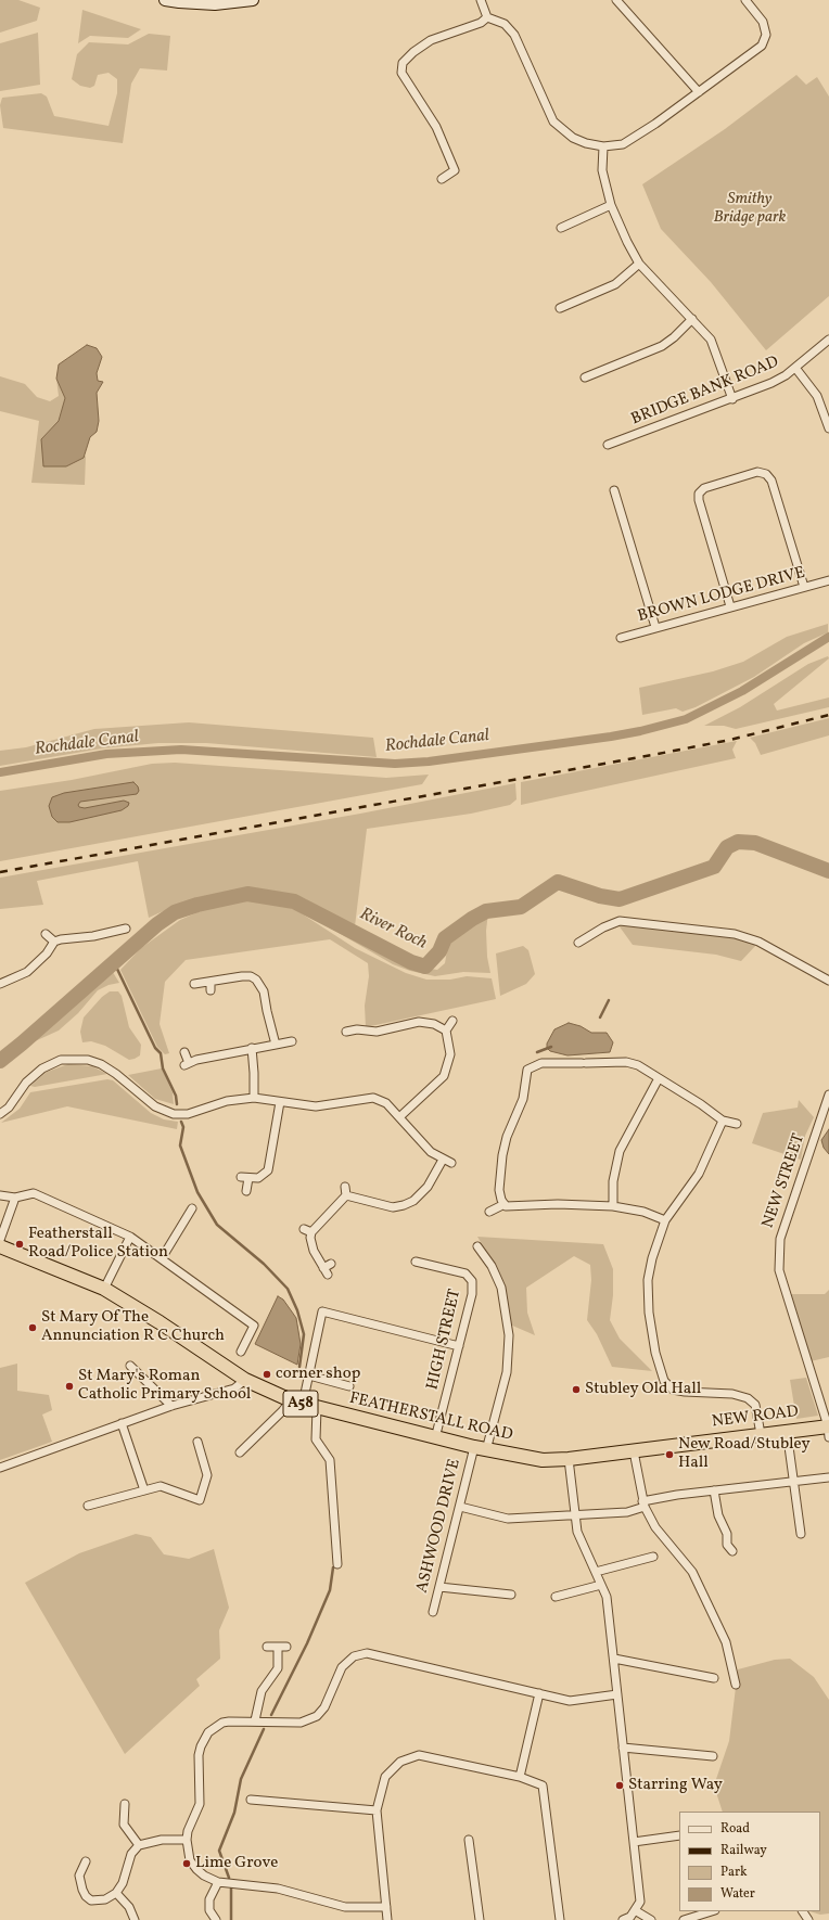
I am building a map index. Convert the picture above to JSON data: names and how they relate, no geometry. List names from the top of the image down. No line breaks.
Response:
{"streets":{"highway":["A58","FEATHERSTALL ROAD","NEW ROAD"],"street":["BRIDGE BANK ROAD","BROWN LODGE DRIVE","NEW STREET","HIGH STREET","ASHWOOD DRIVE"]},"crossings":[["NEW STREET","NEW ROAD"],["HIGH STREET","FEATHERSTALL ROAD"],["FEATHERSTALL ROAD","NEW ROAD"],["FEATHERSTALL ROAD","ASHWOOD DRIVE"]],"water":["Rochdale Canal","River Roch"],"parks":["Smithy Bridge park"],"places":["Featherstall Road/Police Station","St Mary Of The Annunciation R C Church","corner shop","St Mary's Roman Catholic Primary School","Stubley Old Hall","New Road/Stubley Hall","Starring Way","Lime Grove"],"legend":["Road","Railway","Park","Water"]}
